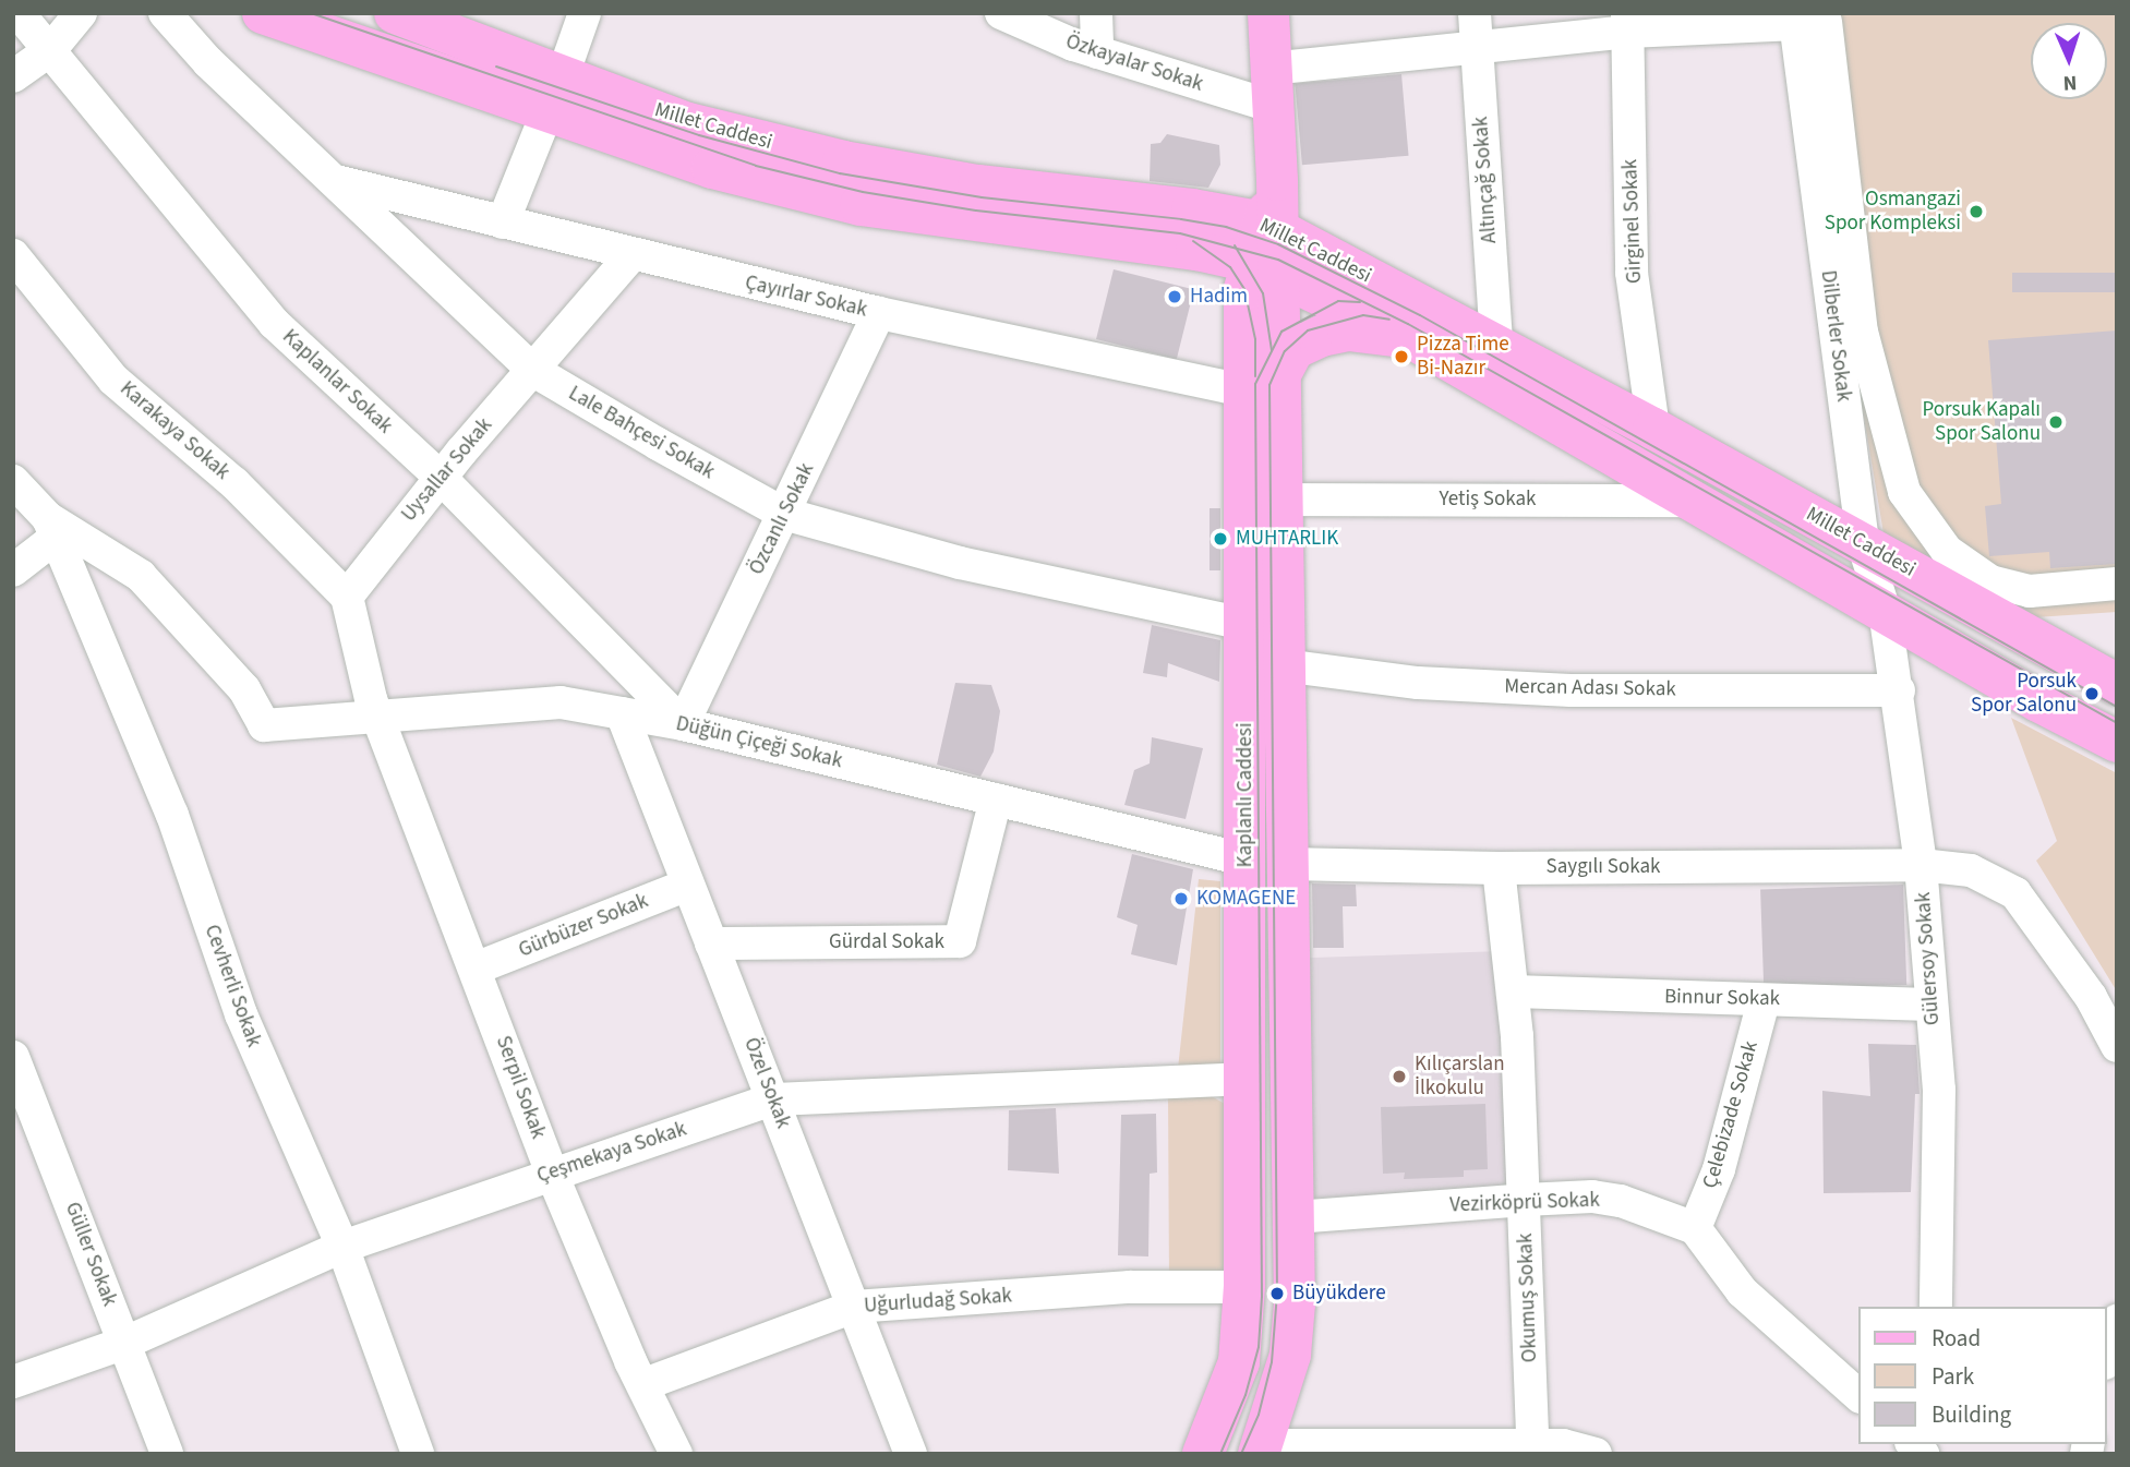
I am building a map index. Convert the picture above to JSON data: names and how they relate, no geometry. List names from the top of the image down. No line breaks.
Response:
{"streets":{"main road":["Millet Caddesi","Kaplanlı Caddesi"],"street":["Özkayalar Sokak","Altınçağ Sokak","Girginel Sokak","Çayırlar Sokak","Dilberler Sokak","Kaplanlar Sokak","Karakaya Sokak","Lale Bahçesi Sokak","Uysallar Sokak","Yetiş Sokak","Özcanlı Sokak","Mercan Adası Sokak","Düğün Çiçeği Sokak","Saygılı Sokak","Gürbüzer Sokak","Gürdal Sokak","Gülersoy Sokak","Cevherli Sokak","Binnur Sokak","Özel Sokak","Serpil Sokak","Çelebizade Sokak","Çeşmekaya Sokak","Vezirköprü Sokak","Güller Sokak","Okumuş Sokak","Uğurludağ Sokak"]},"crossings":[["Özkayalar Sokak","Kaplanlı Caddesi"],["Millet Caddesi","Altınçağ Sokak"],["Millet Caddesi","Girginel Sokak"],["Millet Caddesi","Çayırlar Sokak"],["Millet Caddesi","Dilberler Sokak"],["Millet Caddesi","Yetiş Sokak"],["Millet Caddesi","Kaplanlı Caddesi"],["Millet Caddesi","Gülersoy Sokak"],["Çayırlar Sokak","Lale Bahçesi Sokak"],["Çayırlar Sokak","Uysallar Sokak"],["Çayırlar Sokak","Özcanlı Sokak"],["Çayırlar Sokak","Kaplanlı Caddesi"],["Dilberler Sokak","Gülersoy Sokak"],["Kaplanlar Sokak","Uysallar Sokak"],["Kaplanlar Sokak","Özcanlı Sokak"],["Kaplanlar Sokak","Düğün Çiçeği Sokak"],["Karakaya Sokak","Uysallar Sokak"],["Lale Bahçesi Sokak","Uysallar Sokak"],["Lale Bahçesi Sokak","Özcanlı Sokak"],["Lale Bahçesi Sokak","Kaplanlı Caddesi"],["Yetiş Sokak","Kaplanlı Caddesi"],["Özcanlı Sokak","Düğün Çiçeği Sokak"],["Mercan Adası Sokak","Kaplanlı Caddesi"],["Mercan Adası Sokak","Gülersoy Sokak"],["Düğün Çiçeği Sokak","Kaplanlı Caddesi"],["Düğün Çiçeği Sokak","Gürdal Sokak"],["Düğün Çiçeği Sokak","Cevherli Sokak"],["Düğün Çiçeği Sokak","Özel Sokak"],["Düğün Çiçeği Sokak","Serpil Sokak"],["Kaplanlı Caddesi","Saygılı Sokak"],["Kaplanlı Caddesi","Çeşmekaya Sokak"],["Kaplanlı Caddesi","Vezirköprü Sokak"],["Kaplanlı Caddesi","Uğurludağ Sokak"],["Saygılı Sokak","Gülersoy Sokak"],["Saygılı Sokak","Okumuş Sokak"],["Gürbüzer Sokak","Özel Sokak"],["Gürbüzer Sokak","Serpil Sokak"],["Gürdal Sokak","Özel Sokak"],["Gülersoy Sokak","Binnur Sokak"],["Cevherli Sokak","Çeşmekaya Sokak"],["Binnur Sokak","Çelebizade Sokak"],["Binnur Sokak","Okumuş Sokak"],["Özel Sokak","Çeşmekaya Sokak"],["Özel Sokak","Uğurludağ Sokak"],["Serpil Sokak","Çeşmekaya Sokak"],["Serpil Sokak","Uğurludağ Sokak"],["Çelebizade Sokak","Vezirköprü Sokak"],["Çeşmekaya Sokak","Güller Sokak"],["Vezirköprü Sokak","Okumuş Sokak"]],"places":["Osmangazi Spor Kompleksi","Hadim","Pizza Time Bi-Nazır","Porsuk Kapalı Spor Salonu","MUHTARLIK","Porsuk Spor Salonu","KOMAGENE","Kılıçarslan İlkokulu","Büyükdere"],"legend":["Road","Park","Building"],"north":"bottom"}
